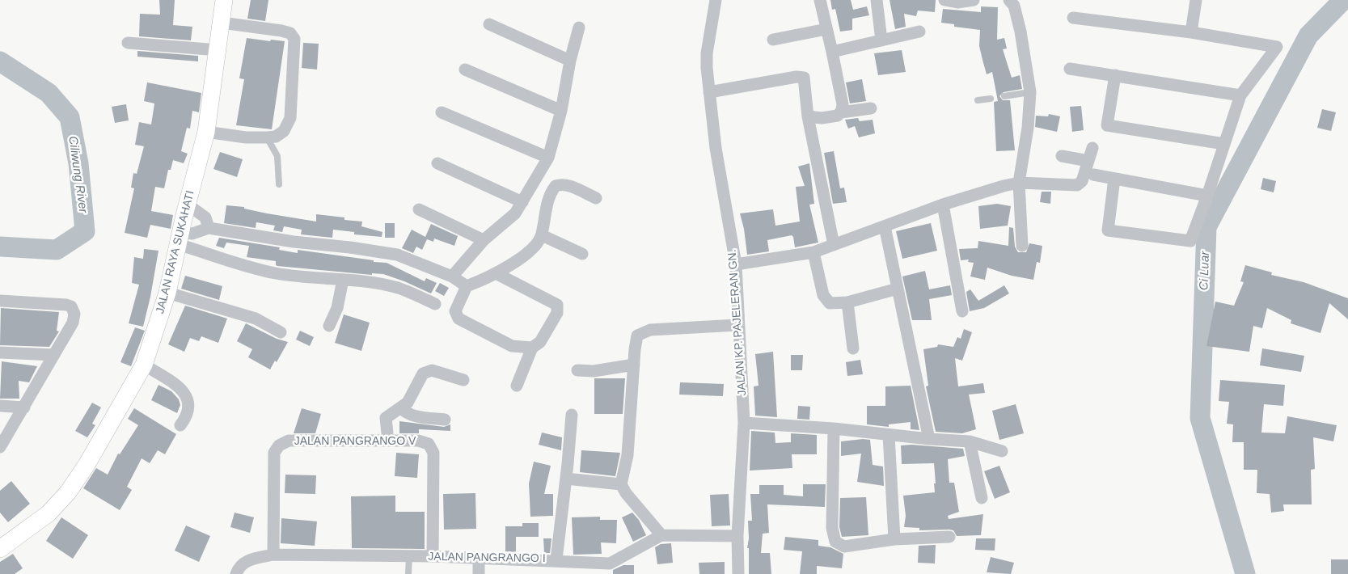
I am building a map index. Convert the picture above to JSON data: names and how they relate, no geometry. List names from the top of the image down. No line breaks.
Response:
{"streets":{"main road":["JALAN RAYA SUKAHATI"],"street":["JALAN KP. PAJELERAN GN.","JALAN PANGRANGO V","JALAN PANGRANGO I"]},"crossings":[["JALAN KP. PAJELERAN GN.","JALAN PANGRANGO I"],["JALAN PANGRANGO V","JALAN PANGRANGO I"]],"water":["Ciliwung River","Ci Luar"]}
